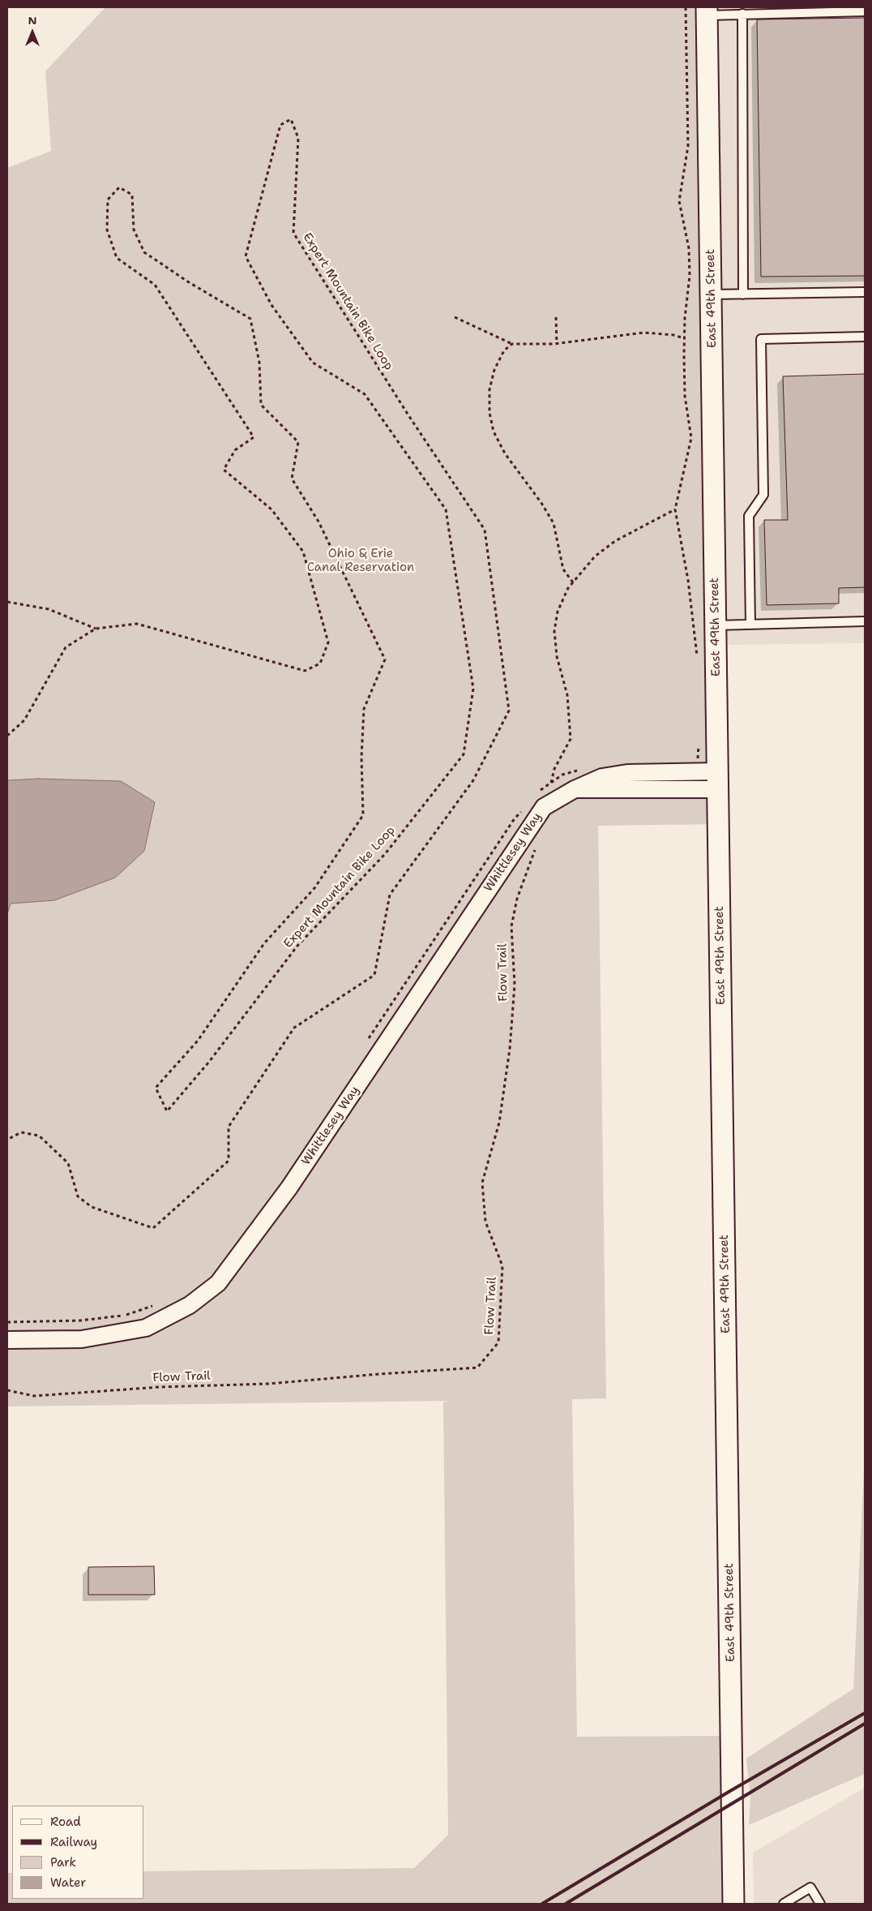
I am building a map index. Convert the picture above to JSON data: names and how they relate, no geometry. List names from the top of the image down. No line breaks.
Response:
{"streets":{"street":["East 49th Street","Whittlesey Way"],"path":["Expert Mountain Bike Loop","Flow Trail"]},"crossings":[["East 49th Street","Whittlesey Way"],["Whittlesey Way","Flow Trail"]],"parks":["Ohio & Erie Canal Reservation"],"legend":["Road","Railway","Park","Water"],"north":"top"}
